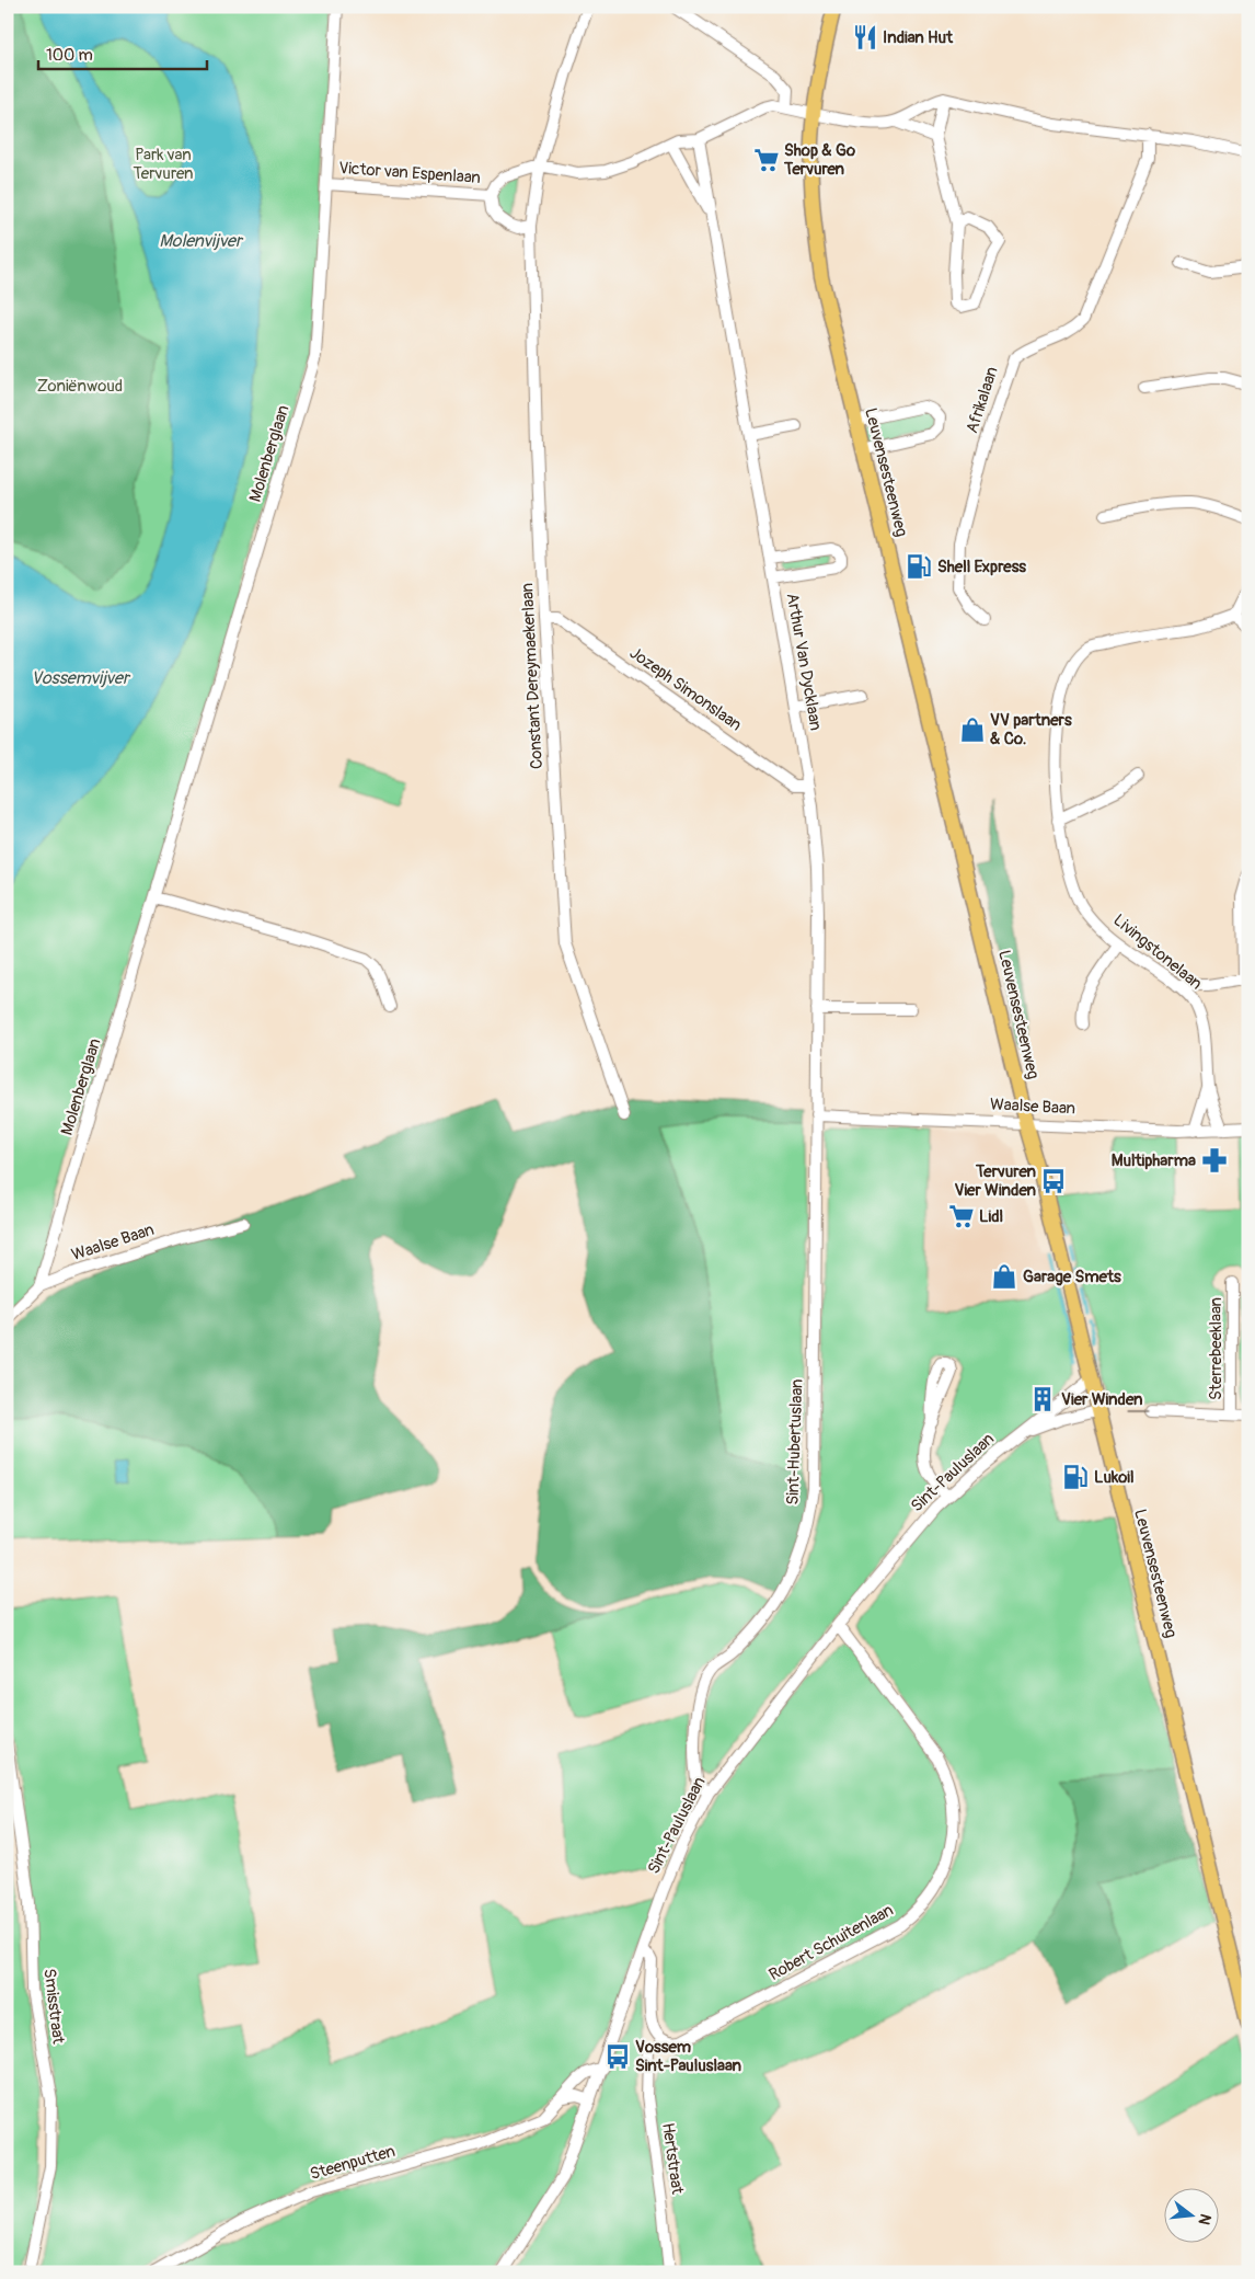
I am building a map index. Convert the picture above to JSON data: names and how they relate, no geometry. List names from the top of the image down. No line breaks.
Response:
{"streets":{"main road":["Leuvensesteenweg"],"street":["Victor van Espenlaan","Afrikalaan","Molenberglaan","Arthur Van Dycklaan","Constant Dereymaekerlaan","Jozeph Simonslaan","Livingstonelaan","Waalse Baan","Sterrebeeklaan","Sint-Hubertuslaan","Sint-Pauluslaan","Robert Schuitenlaan","Smisstraat","Hertstraat","Steenputten"]},"crossings":[["Victor van Espenlaan","Molenberglaan"],["Molenberglaan","Waalse Baan"],["Leuvensesteenweg","Waalse Baan"],["Leuvensesteenweg","Sint-Pauluslaan"],["Arthur Van Dycklaan","Jozeph Simonslaan"],["Arthur Van Dycklaan","Waalse Baan"],["Arthur Van Dycklaan","Sint-Hubertuslaan"],["Constant Dereymaekerlaan","Jozeph Simonslaan"],["Livingstonelaan","Waalse Baan"],["Waalse Baan","Sint-Hubertuslaan"],["Sint-Hubertuslaan","Sint-Pauluslaan"],["Sint-Pauluslaan","Robert Schuitenlaan"],["Sint-Pauluslaan","Steenputten"]],"water":["Molenvijver","Vossemvijver"],"parks":["Park van Tervuren","Zoniënwoud"],"places":{"restaurant":["Indian Hut"],"supermarket":["Shop & Go Tervuren","Lidl"],"fuel station":["Shell Express","Lukoil"],"shop":["VV partners & Co.","Garage Smets"],"pharmacy":["Multipharma"],"bus stop":["Tervuren Vier Winden","Vossem Sint-Pauluslaan"],"building":["Vier Winden"]},"scale_bar":"100 m","north":"right"}
